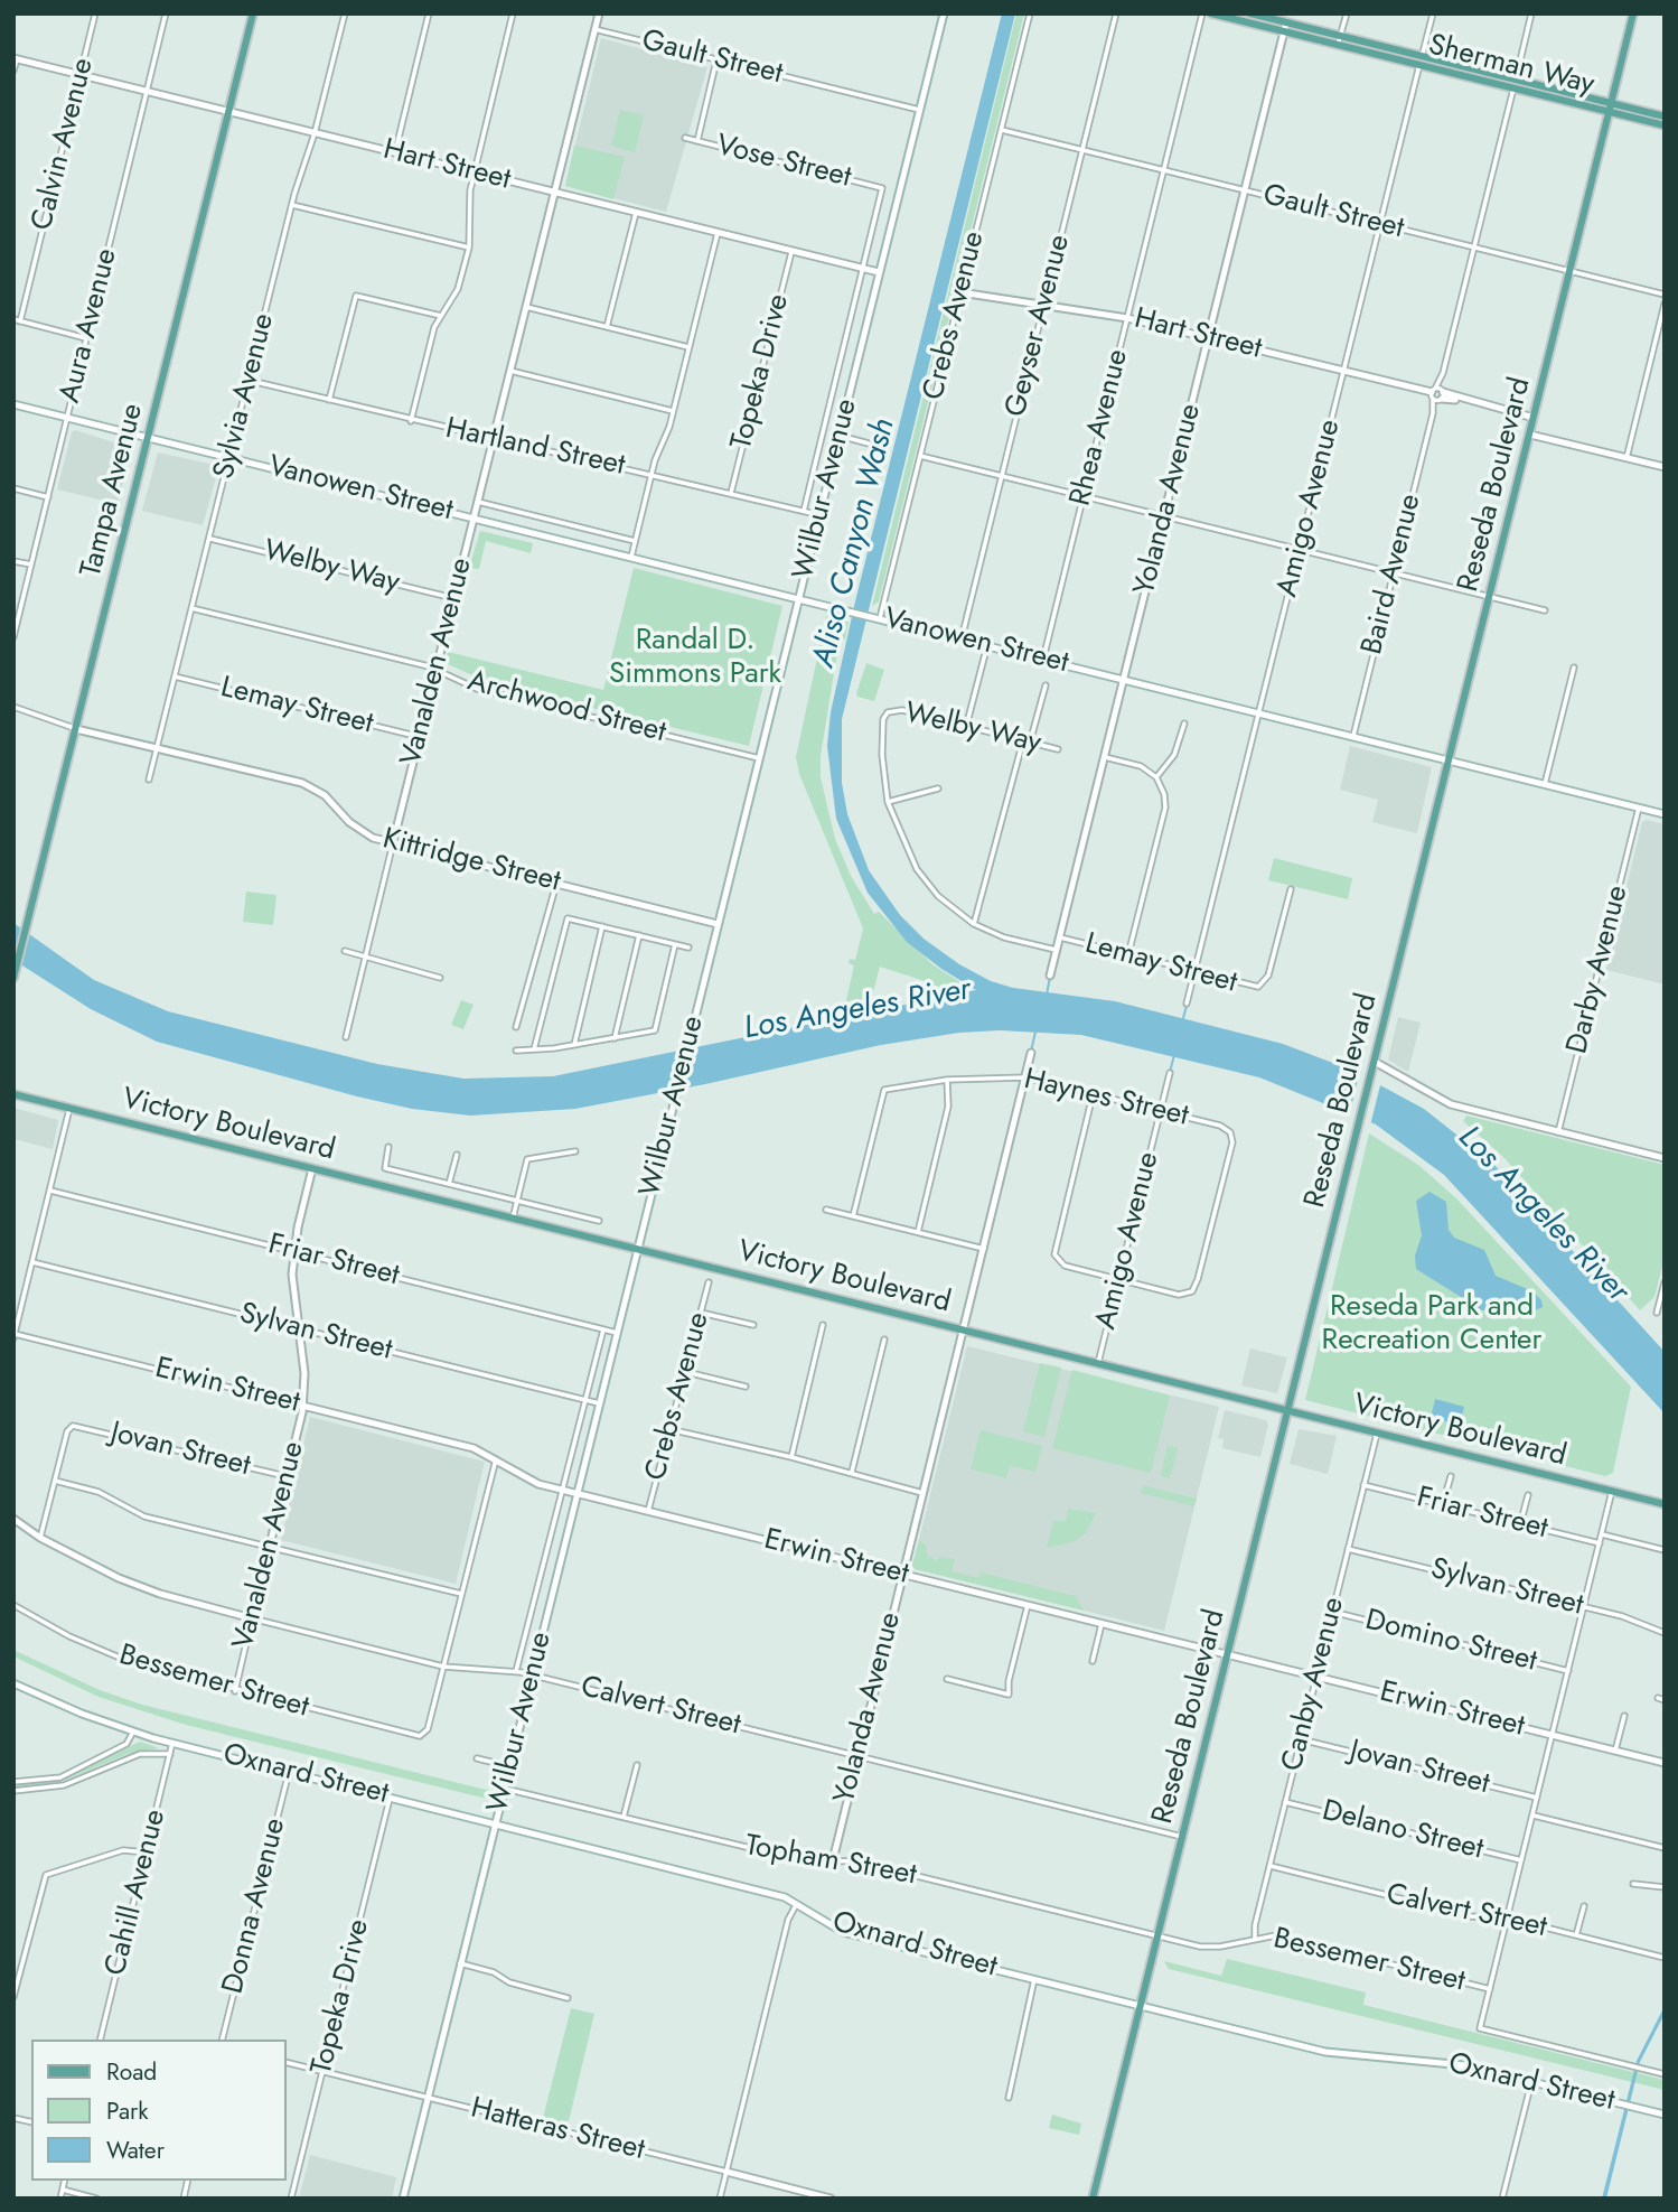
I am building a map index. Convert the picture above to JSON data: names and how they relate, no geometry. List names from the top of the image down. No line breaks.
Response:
{"streets":{"main road":["Sherman Way","Reseda Boulevard","Tampa Avenue","Victory Boulevard"],"street":["Gault Street","Calvin Avenue","Vose Street","Hart Street","Crebs Avenue","Aura Avenue","Geyser Avenue","Topeka Drive","Sylvia Avenue","Rhea Avenue","Hartland Street","Vanowen Street","Wilbur Avenue","Yolanda Avenue","Amigo Avenue","Welby Way","Baird Avenue","Vanalden Avenue","Lemay Street","Archwood Street","Kittridge Street","Darby Avenue","Haynes Street","Friar Street","Sylvan Street","Erwin Street","Jovan Street","Domino Street","Bessemer Street","Canby Avenue","Calvert Street","Oxnard Street","Delano Street","Topham Street","Cahill Avenue","Donna Avenue","Hatteras Street"]},"crossings":[["Gault Street","Crebs Avenue"],["Gault Street","Geyser Avenue"],["Gault Street","Rhea Avenue"],["Gault Street","Reseda Boulevard"],["Gault Street","Wilbur Avenue"],["Gault Street","Yolanda Avenue"],["Gault Street","Amigo Avenue"],["Gault Street","Baird Avenue"],["Gault Street","Vanalden Avenue"],["Sherman Way","Reseda Boulevard"],["Sherman Way","Yolanda Avenue"],["Sherman Way","Amigo Avenue"],["Sherman Way","Baird Avenue"],["Calvin Avenue","Hart Street"],["Vose Street","Hart Street"],["Hart Street","Crebs Avenue"],["Hart Street","Aura Avenue"],["Hart Street","Geyser Avenue"],["Hart Street","Topeka Drive"],["Hart Street","Sylvia Avenue"],["Hart Street","Rhea Avenue"],["Hart Street","Wilbur Avenue"],["Hart Street","Tampa Avenue"],["Hart Street","Yolanda Avenue"],["Hart Street","Amigo Avenue"],["Hart Street","Baird Avenue"],["Hart Street","Vanalden Avenue"],["Crebs Avenue","Vanowen Street"],["Crebs Avenue","Erwin Street"],["Aura Avenue","Vanowen Street"],["Geyser Avenue","Vanowen Street"],["Topeka Drive","Hartland Street"],["Topeka Drive","Oxnard Street"],["Topeka Drive","Hatteras Street"],["Sylvia Avenue","Hartland Street"],["Sylvia Avenue","Vanowen Street"],["Sylvia Avenue","Welby Way"],["Sylvia Avenue","Lemay Street"],["Sylvia Avenue","Archwood Street"],["Sylvia Avenue","Kittridge Street"],["Rhea Avenue","Vanowen Street"],["Hartland Street","Wilbur Avenue"],["Hartland Street","Vanalden Avenue"],["Reseda Boulevard","Vanowen Street"],["Reseda Boulevard","Victory Boulevard"],["Reseda Boulevard","Erwin Street"],["Reseda Boulevard","Bessemer Street"],["Reseda Boulevard","Calvert Street"],["Reseda Boulevard","Oxnard Street"],["Reseda Boulevard","Topham Street"],["Vanowen Street","Wilbur Avenue"],["Vanowen Street","Tampa Avenue"],["Vanowen Street","Yolanda Avenue"],["Vanowen Street","Amigo Avenue"],["Vanowen Street","Baird Avenue"],["Vanowen Street","Vanalden Avenue"],["Vanowen Street","Darby Avenue"],["Wilbur Avenue","Archwood Street"],["Wilbur Avenue","Kittridge Street"],["Wilbur Avenue","Victory Boulevard"],["Wilbur Avenue","Friar Street"],["Wilbur Avenue","Sylvan Street"],["Wilbur Avenue","Erwin Street"],["Wilbur Avenue","Calvert Street"],["Wilbur Avenue","Oxnard Street"],["Wilbur Avenue","Topham Street"],["Wilbur Avenue","Hatteras Street"],["Tampa Avenue","Kittridge Street"],["Yolanda Avenue","Lemay Street"],["Yolanda Avenue","Haynes Street"],["Yolanda Avenue","Victory Boulevard"],["Yolanda Avenue","Erwin Street"],["Yolanda Avenue","Calvert Street"],["Yolanda Avenue","Topham Street"],["Amigo Avenue","Lemay Street"],["Amigo Avenue","Haynes Street"],["Amigo Avenue","Victory Boulevard"],["Welby Way","Vanalden Avenue"],["Welby Way","Lemay Street"],["Vanalden Avenue","Lemay Street"],["Vanalden Avenue","Archwood Street"],["Vanalden Avenue","Kittridge Street"],["Vanalden Avenue","Victory Boulevard"],["Vanalden Avenue","Friar Street"],["Vanalden Avenue","Sylvan Street"],["Vanalden Avenue","Erwin Street"],["Vanalden Avenue","Jovan Street"],["Vanalden Avenue","Bessemer Street"],["Vanalden Avenue","Calvert Street"],["Victory Boulevard","Canby Avenue"],["Friar Street","Canby Avenue"],["Sylvan Street","Canby Avenue"],["Erwin Street","Canby Avenue"],["Jovan Street","Canby Avenue"],["Domino Street","Canby Avenue"],["Bessemer Street","Canby Avenue"],["Bessemer Street","Calvert Street"],["Bessemer Street","Topham Street"],["Canby Avenue","Calvert Street"],["Canby Avenue","Delano Street"],["Oxnard Street","Cahill Avenue"],["Oxnard Street","Donna Avenue"]],"water":["Aliso Canyon Wash","Los Angeles River"],"parks":["Randal D. Simmons Park","Reseda Park and Recreation Center"],"legend":["Road","Park","Water"]}
